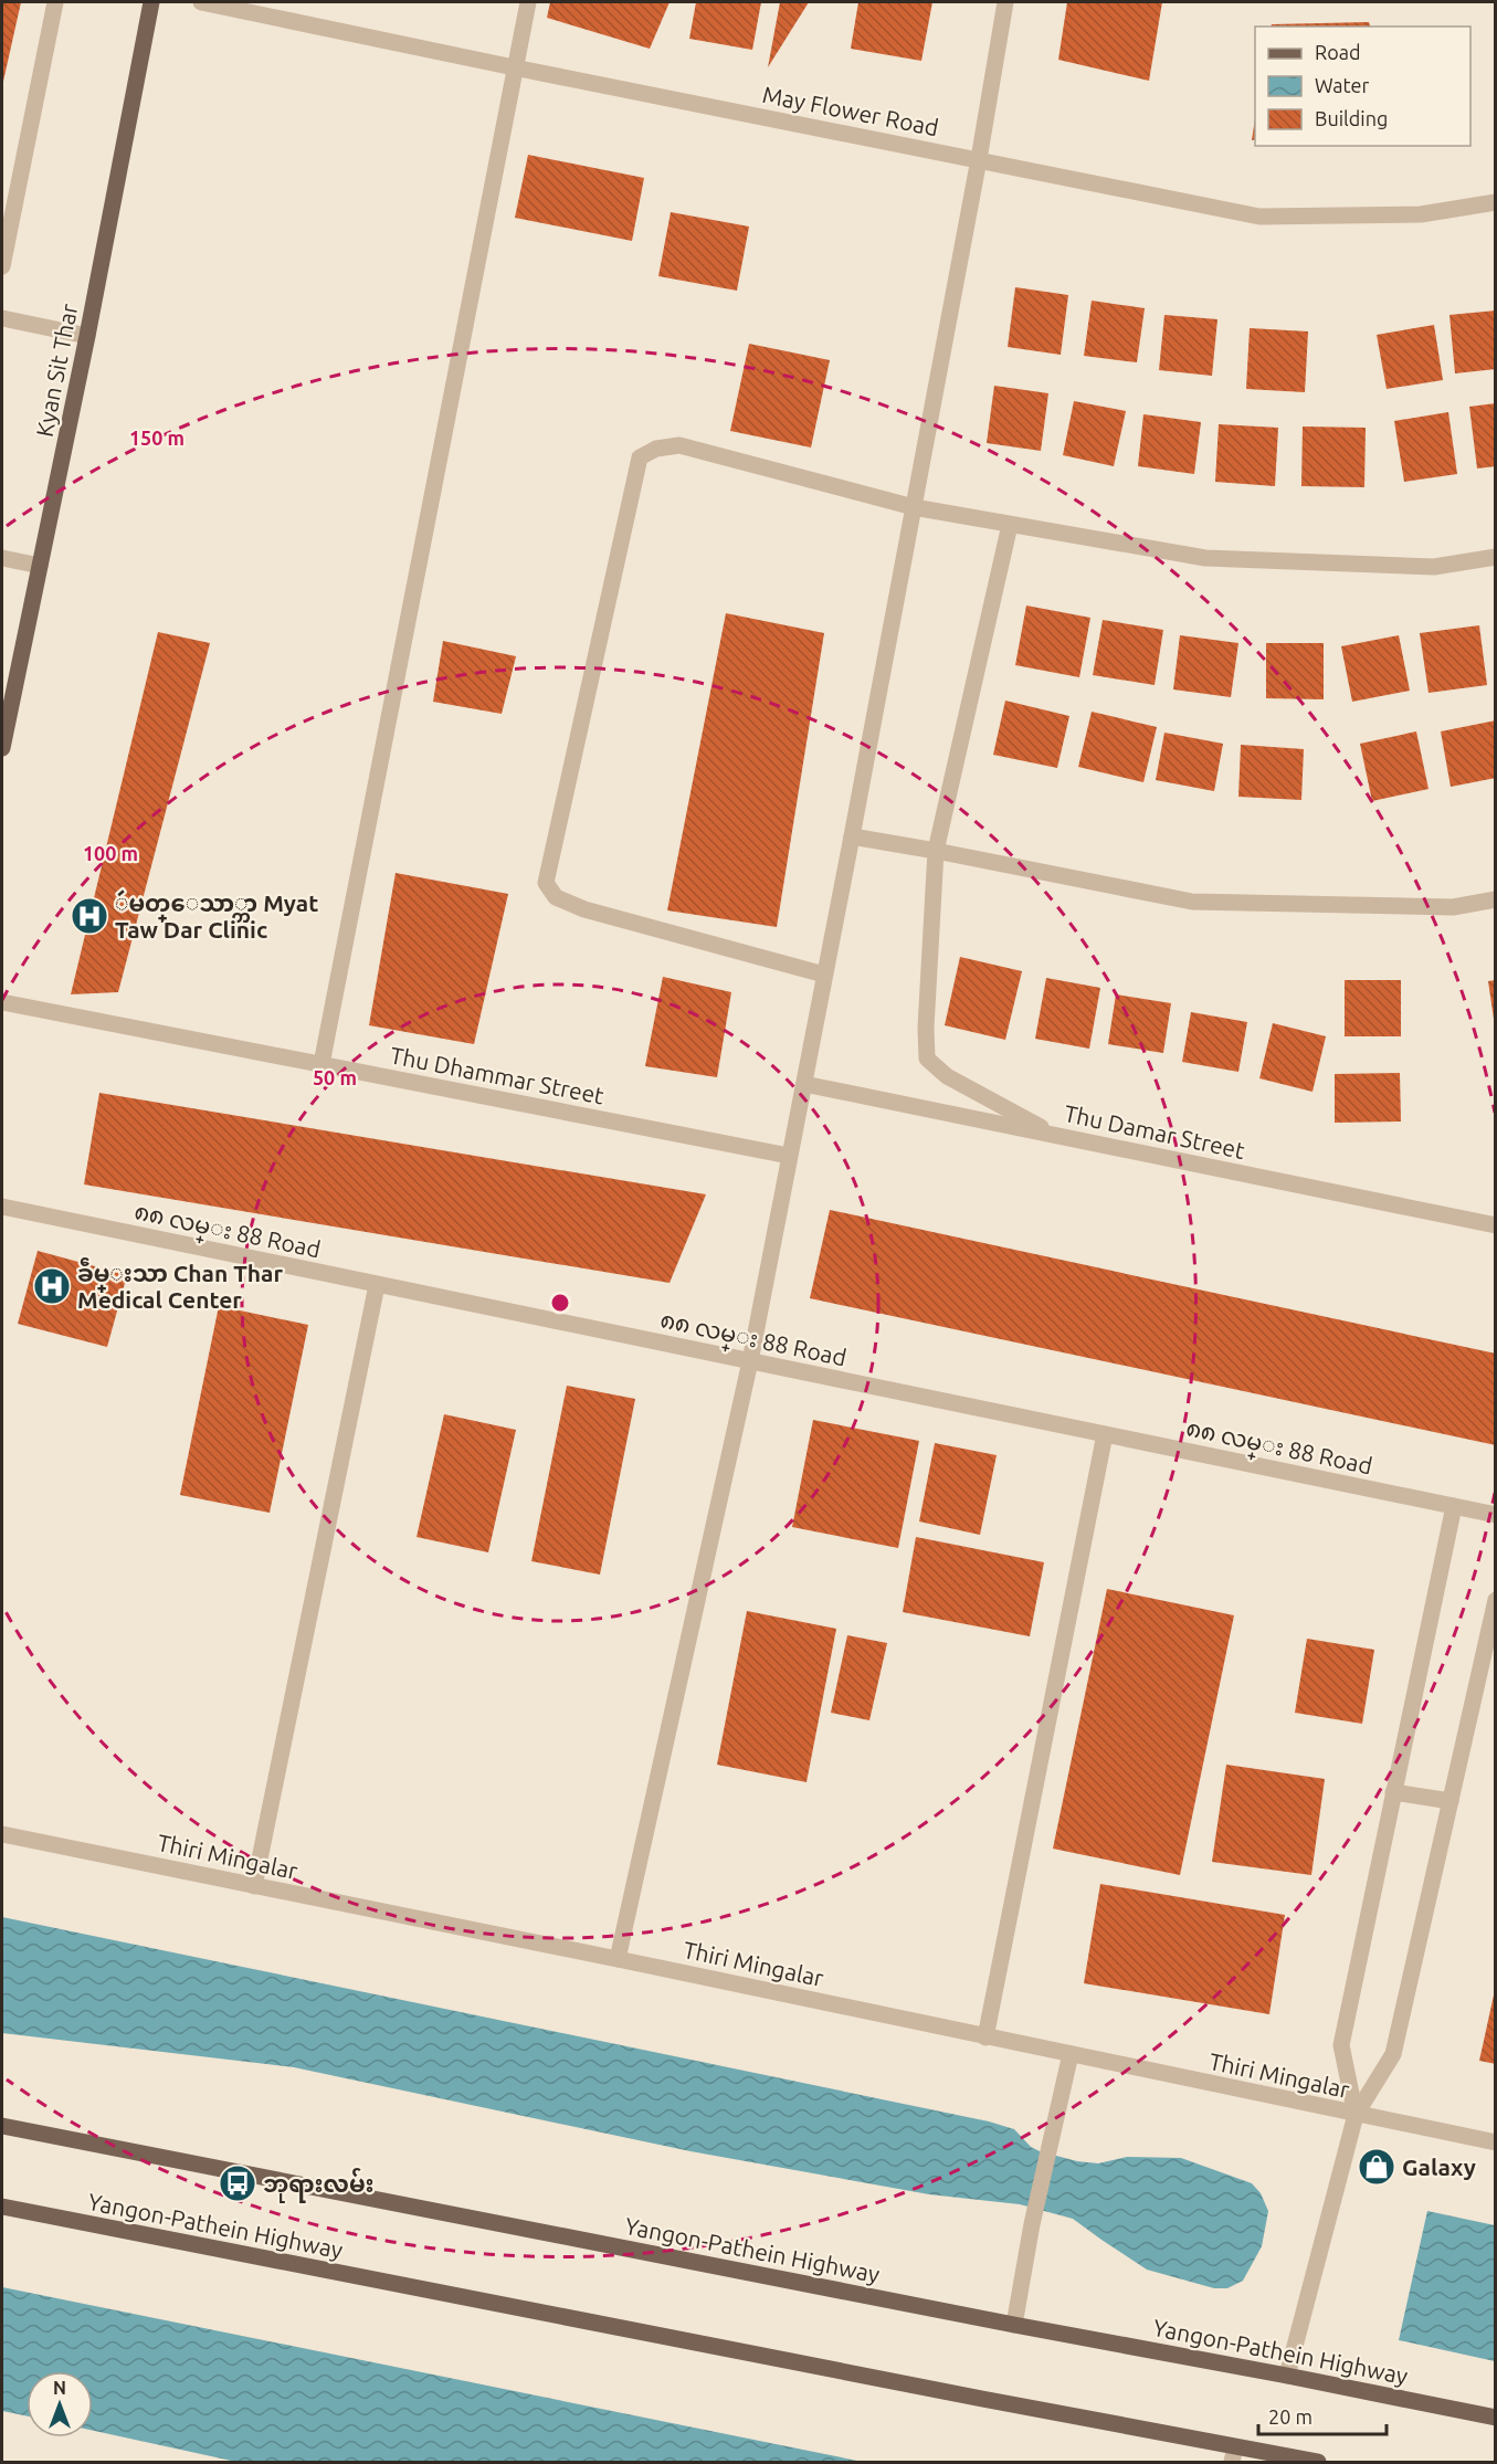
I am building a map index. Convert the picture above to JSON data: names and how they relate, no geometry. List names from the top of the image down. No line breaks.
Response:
{"streets":{"main road":["Kyan Sit Thar","Yangon-Pathein Highway"],"street":["May Flower Road","Thu Dhammar Street","Thu Damar Street","၈၈ လမ္း 88 Road","Thiri Mingalar"]},"places":{"hospital":["ဴမတ္ေသာ္တာ Myat Taw Dar Clinic","ခဵမ္းသာ Chan Thar Medical Center"],"shop":["Galaxy"],"bus stop":["ဘုရားလမ်း"]},"legend":["Road","Water","Building"],"scale_bar":"20 m","north":"top","rings":["150 m","100 m","50 m"]}
